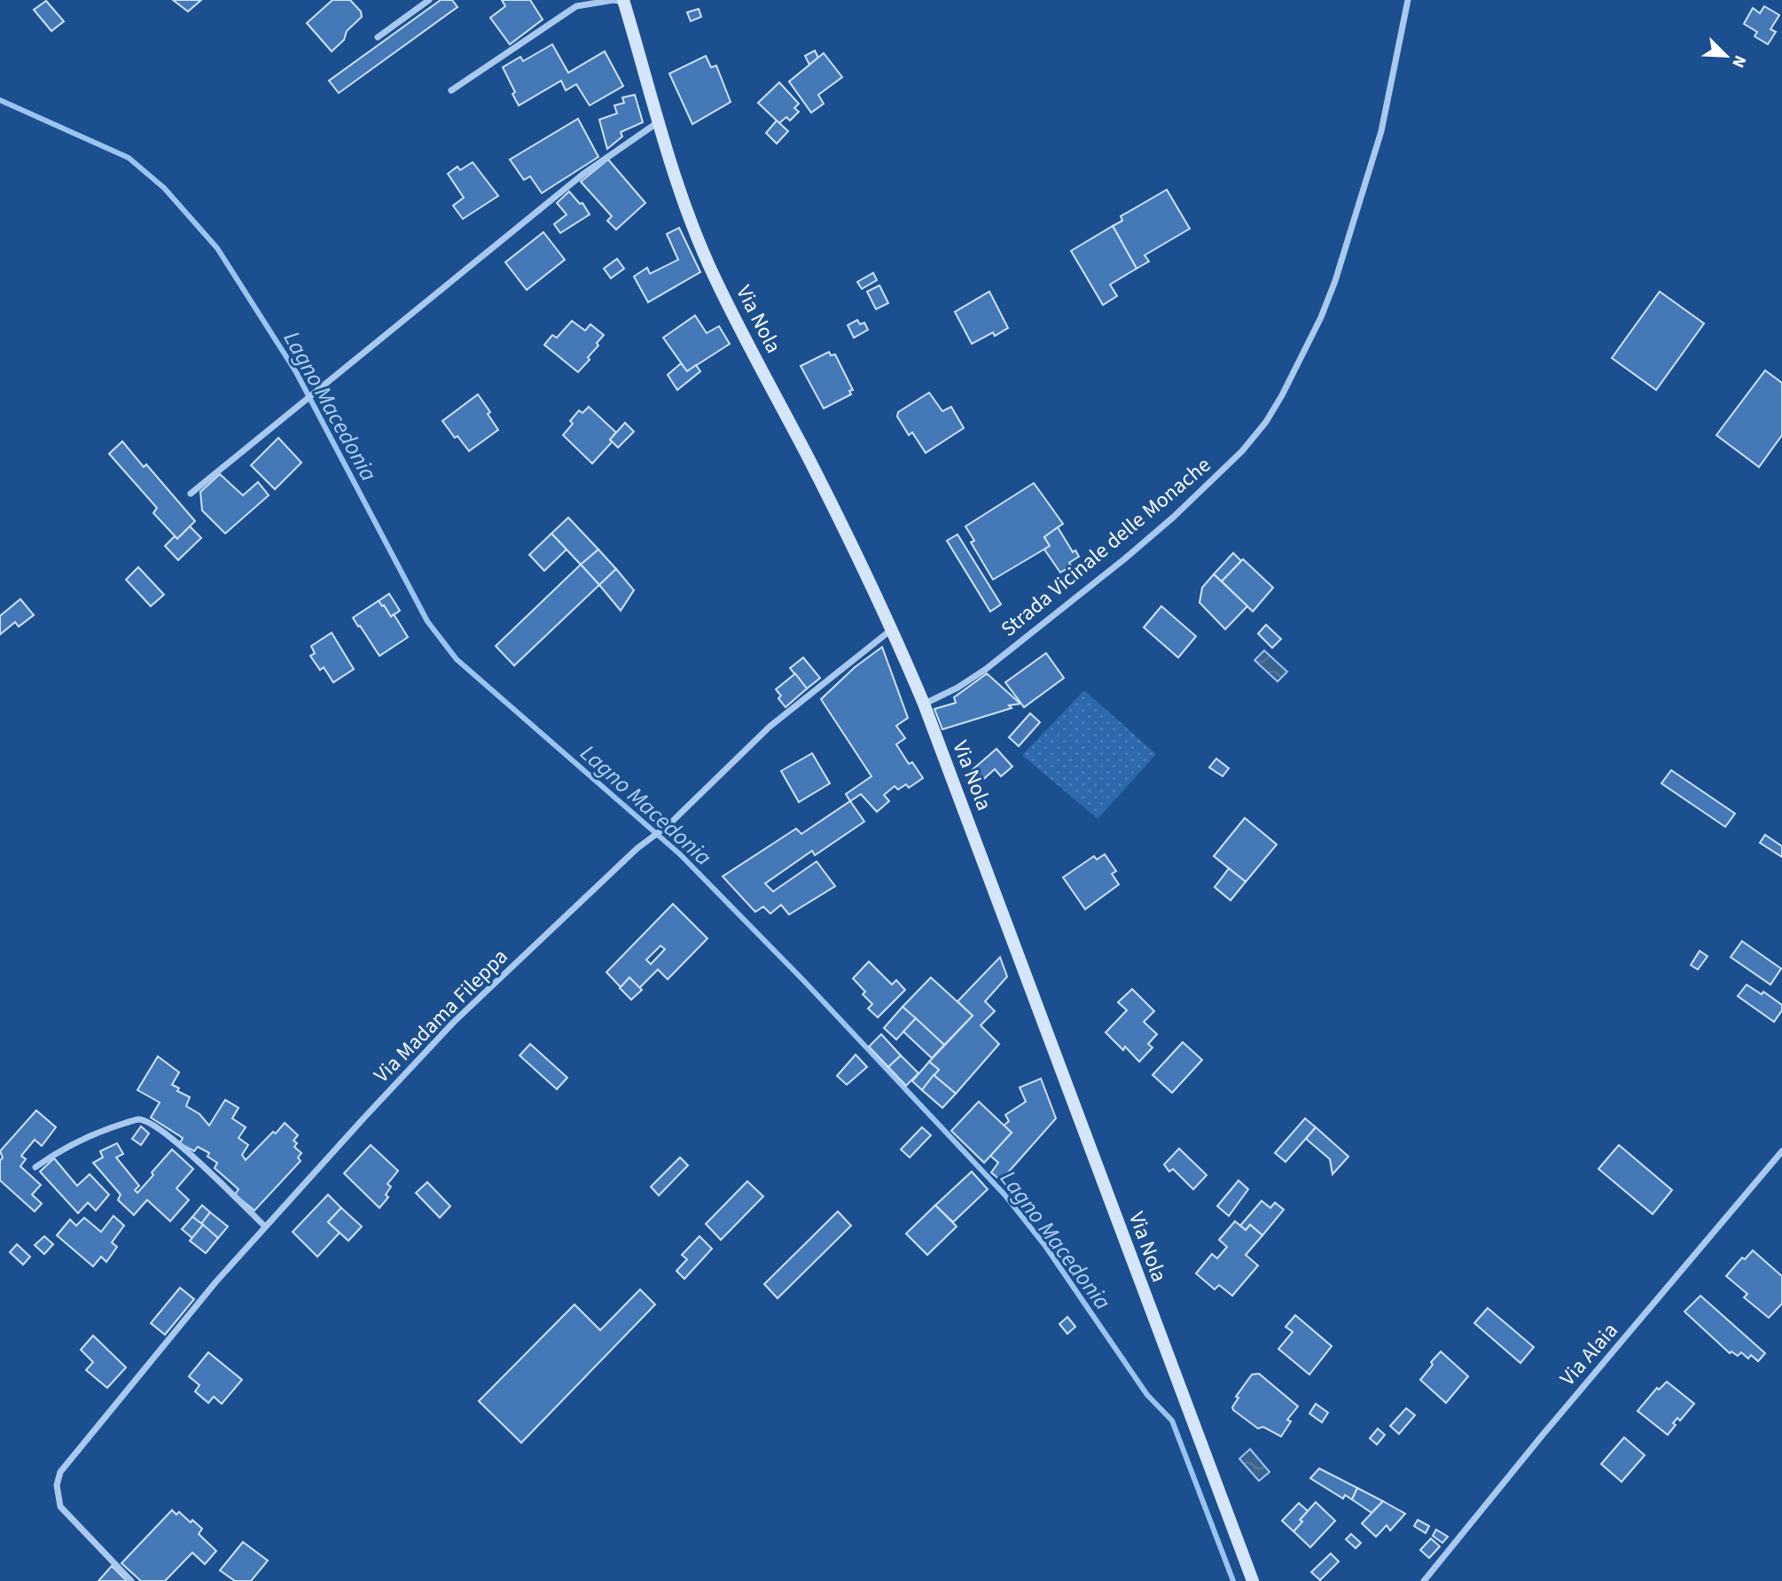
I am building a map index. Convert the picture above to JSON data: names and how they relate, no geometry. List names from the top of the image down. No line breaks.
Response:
{"streets":{"street":["Via Nola","Strada Vicinale delle Monache","Via Madama Fileppa","Via Alaia"]},"crossings":[["Via Nola","Strada Vicinale delle Monache"],["Via Nola","Via Madama Fileppa"]],"water":["Lagno Macedonia"],"north":"bottom right"}
